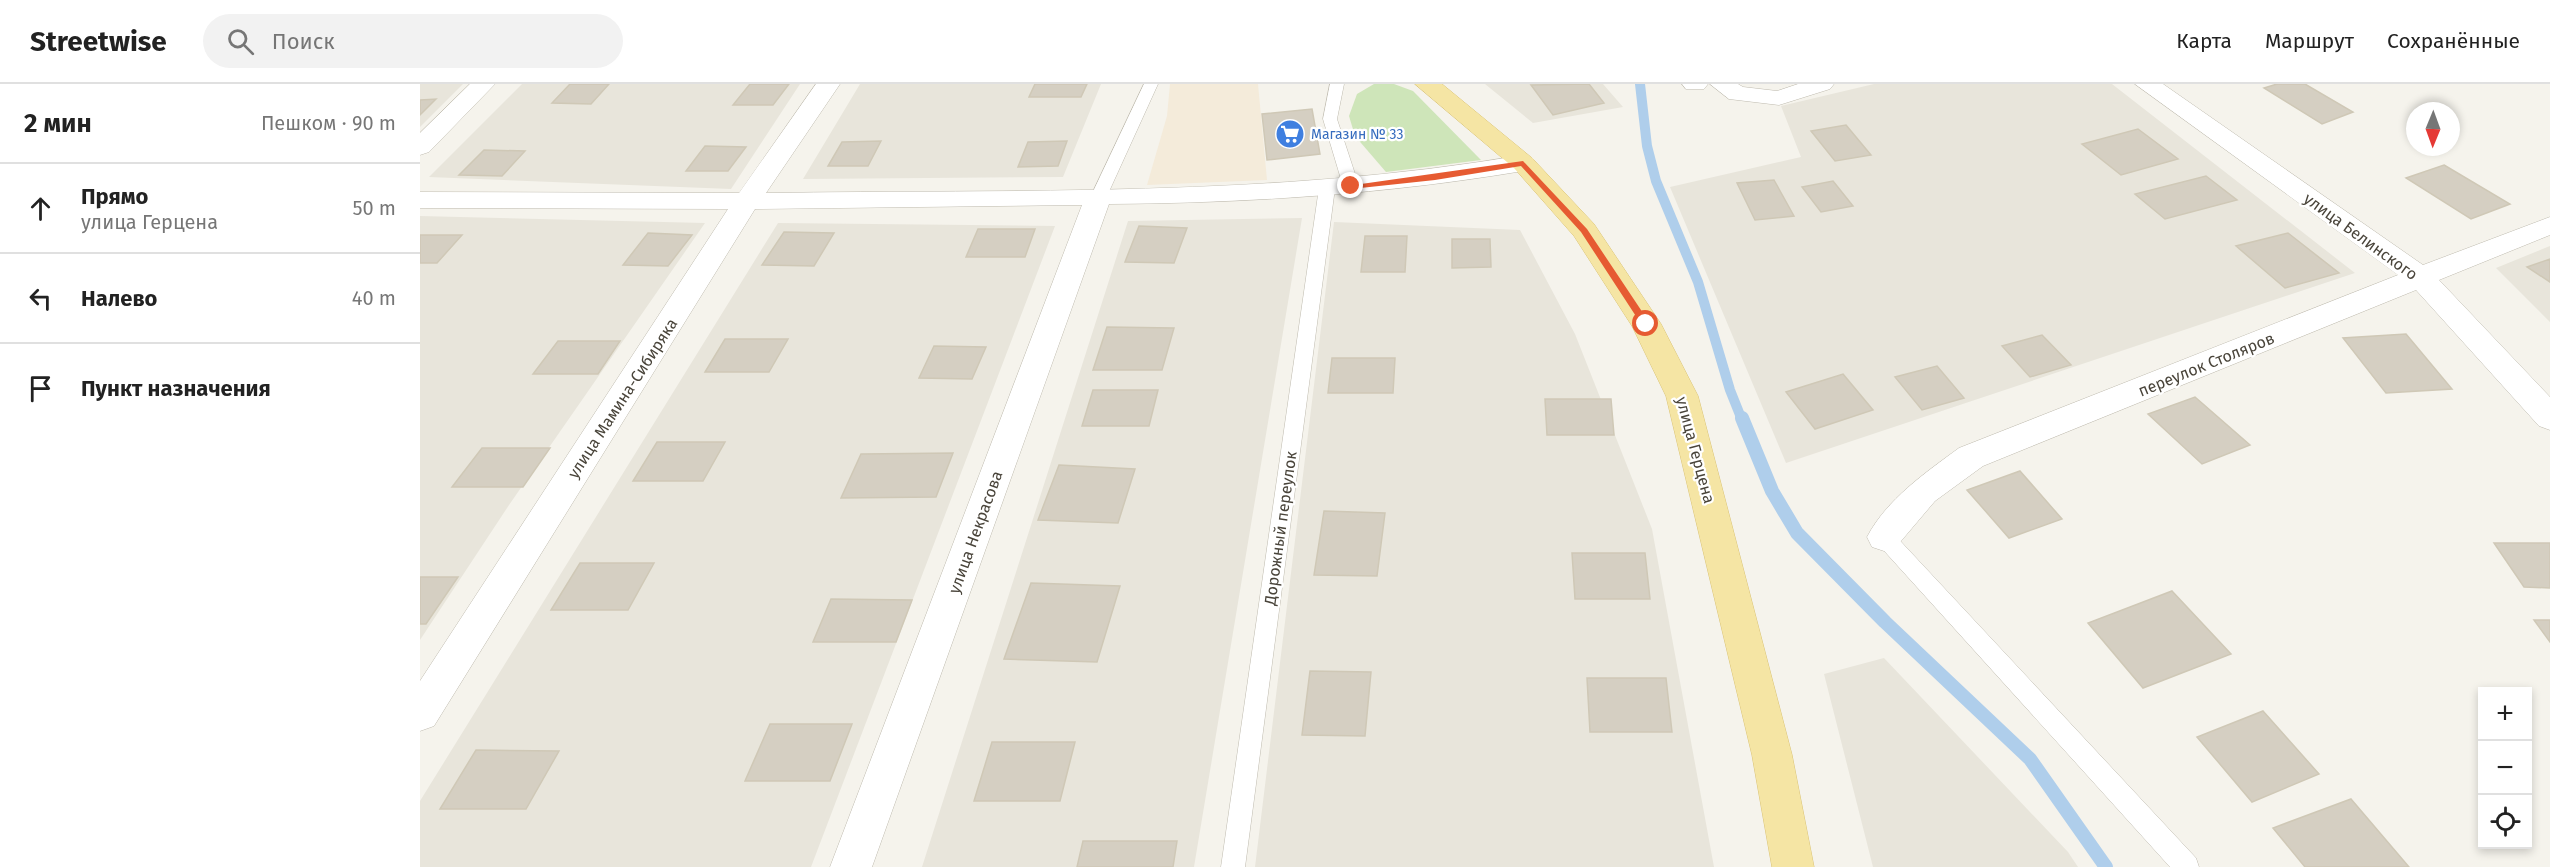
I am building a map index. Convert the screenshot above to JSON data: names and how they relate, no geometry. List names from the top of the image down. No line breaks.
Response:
{"streets":{"main road":["улица Герцена"],"street":["улица Белинского","переулок Столяров","улица Мамина-Сибиряка","улица Некрасова"],"lane":["Дорожный переулок"]},"crossings":[["улица Белинского","переулок Столяров"]],"places":{"supermarket":["Магазин № 33"]},"north":"bottom","page":{"header":"Streetwise","search":"Поиск","nav":["Карта","Маршрут","Сохранённые"],"heading":["2 мин","Пешком · 90 m"],"list":[["Прямо","улица Герцена","50 m"],["Налево","40 m"],"Пункт назначения"],"map_buttons":["+","−"]}}
